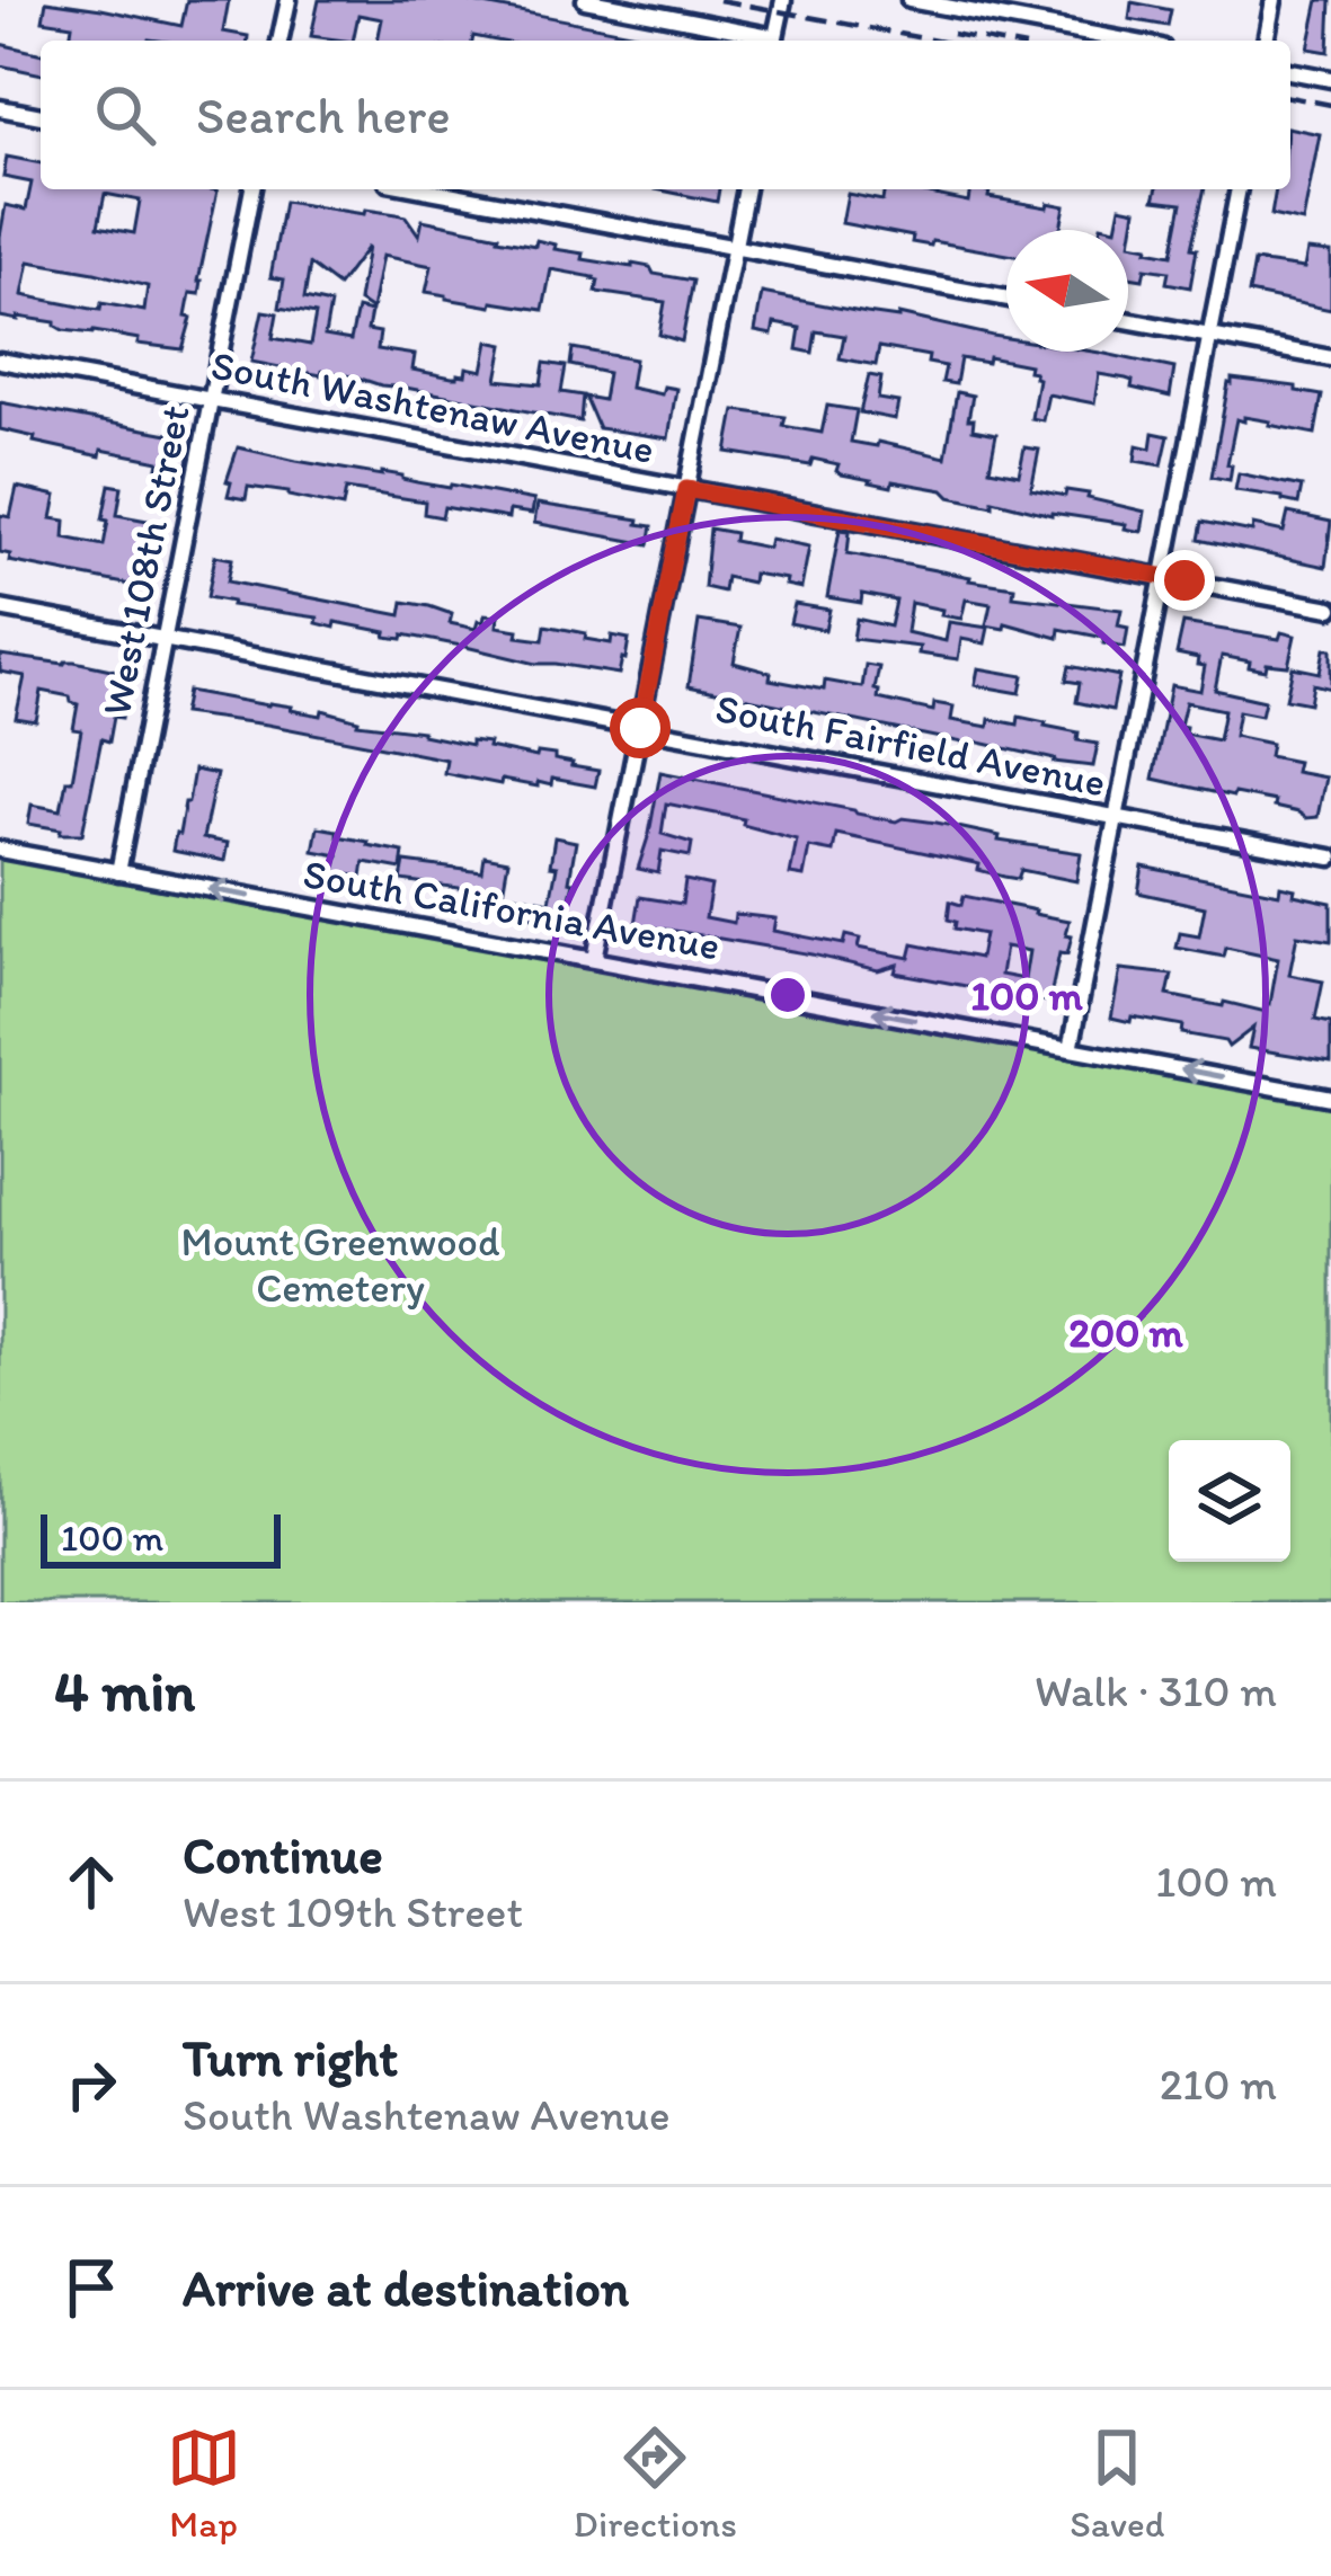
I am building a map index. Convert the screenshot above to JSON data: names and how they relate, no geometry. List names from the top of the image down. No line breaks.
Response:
{"streets":{"street":["South Washtenaw Avenue","West 108th Street","South Fairfield Avenue","South California Avenue"]},"crossings":[["South Washtenaw Avenue","West 108th Street"],["West 108th Street","South Fairfield Avenue"],["West 108th Street","South California Avenue"]],"one_way":["South California Avenue"],"parks":["Mount Greenwood Cemetery"],"scale_bar":"100 m","north":"left","page":{"search":"Search here","scale":"100 m","heading":["4 min","Walk · 310 m"],"list":[["Continue","West 109th Street","100 m"],["Turn right","South Washtenaw Avenue","210 m"],"Arrive at destination"],"nav":["Map","Directions","Saved"]},"rings":["100 m","200 m"]}
